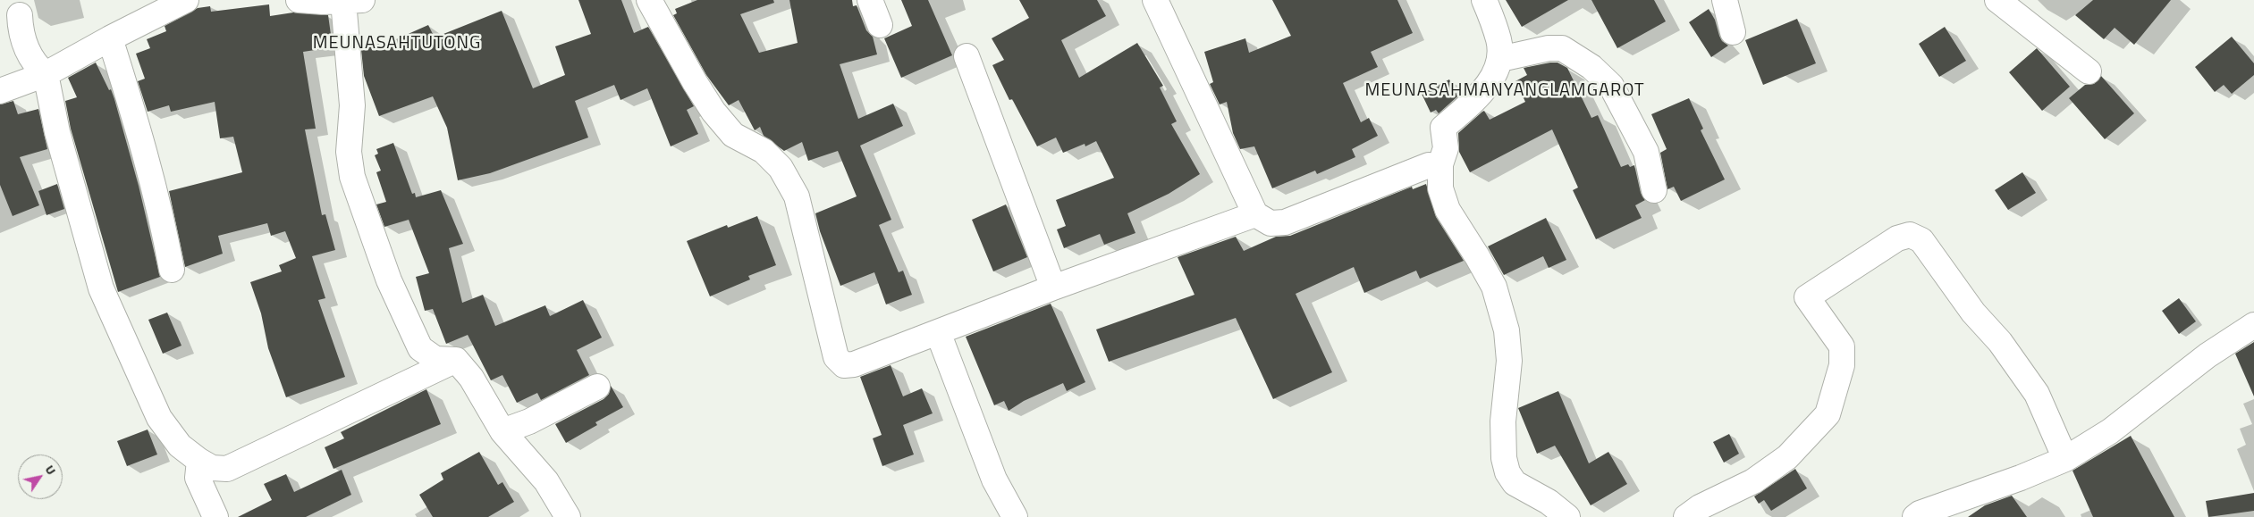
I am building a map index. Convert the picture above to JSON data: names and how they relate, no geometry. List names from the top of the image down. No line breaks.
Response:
{"districts":["MEUNASAHTUTONG","MEUNASAHMANYANGLAMGAROT"],"north":"top right"}
